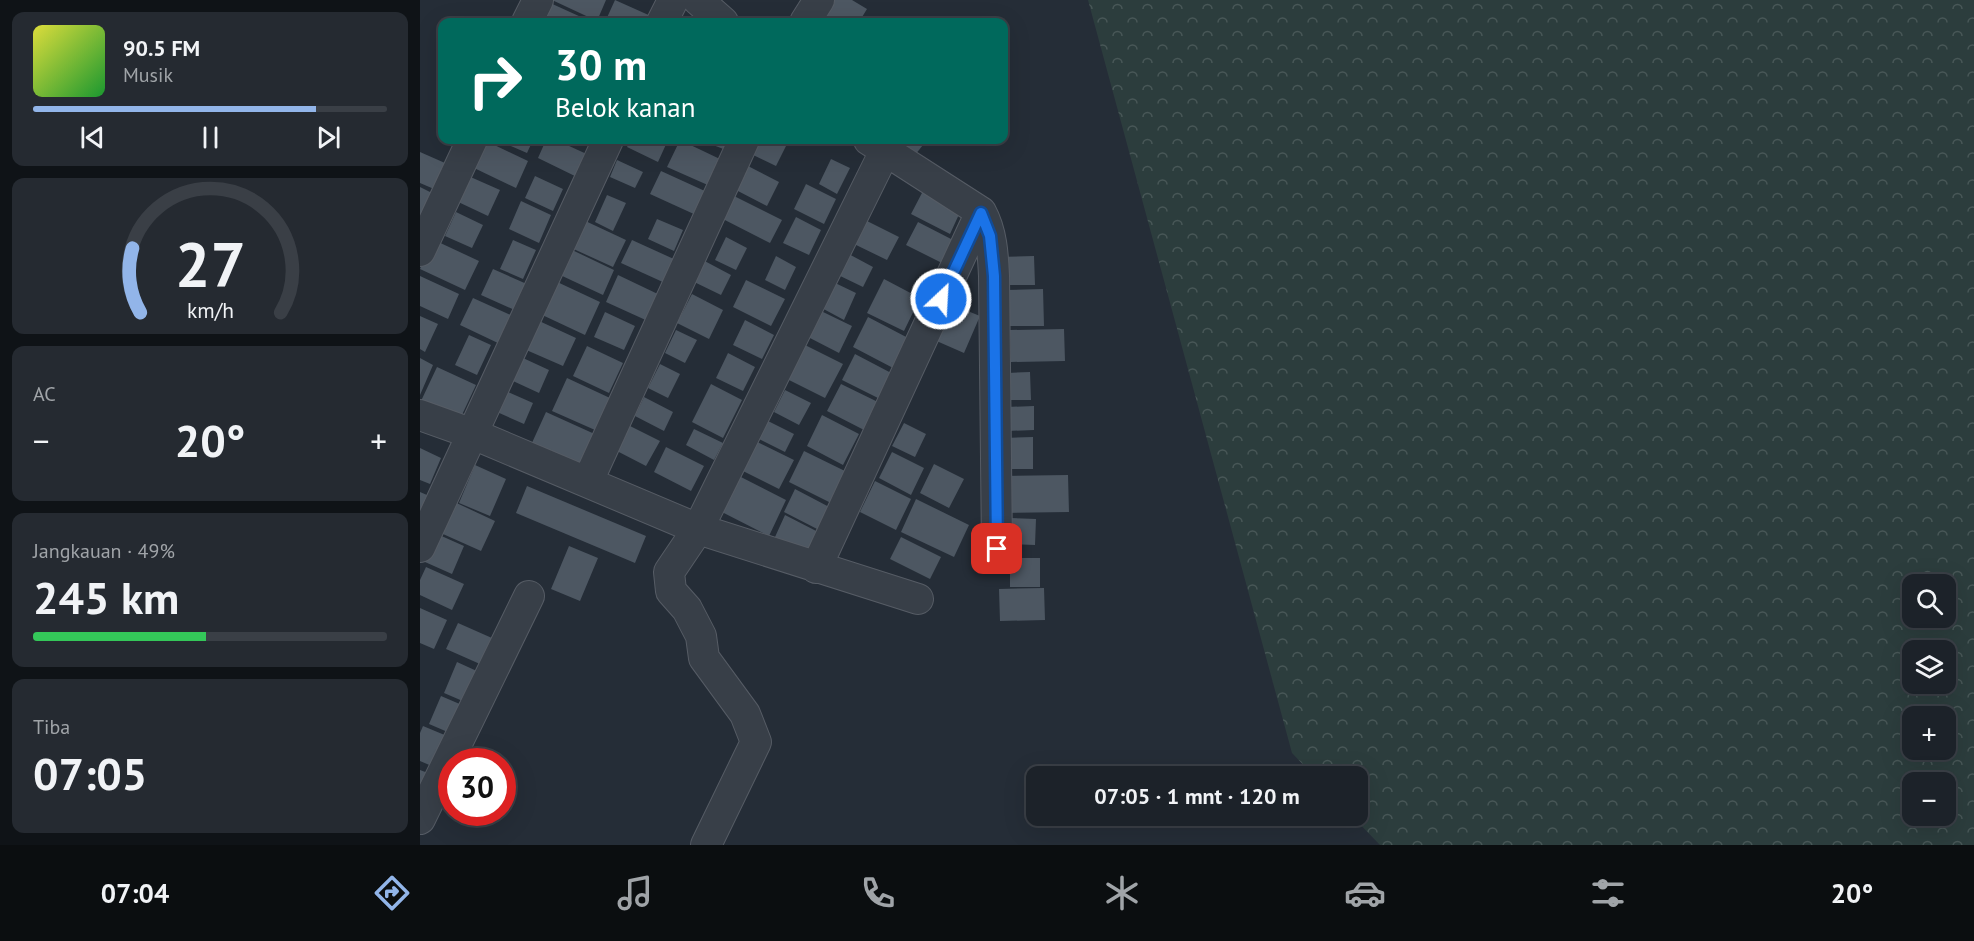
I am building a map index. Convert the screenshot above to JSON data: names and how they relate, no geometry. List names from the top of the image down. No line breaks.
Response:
{"page":{"turn":["30 m","Belok kanan"],"song":["90.5 FM","Musik"],"tile":["AC",["Jangkauan · 49%","245 km"],["Tiba","07:05"]],"heat":["−","20°","+"],"map_buttons":["+","−"],"limit":"30","trip":"07:05 · 1 mnt · 120 m","tabs":["07:04","20°"],"gauge":["27","km/h"]}}
